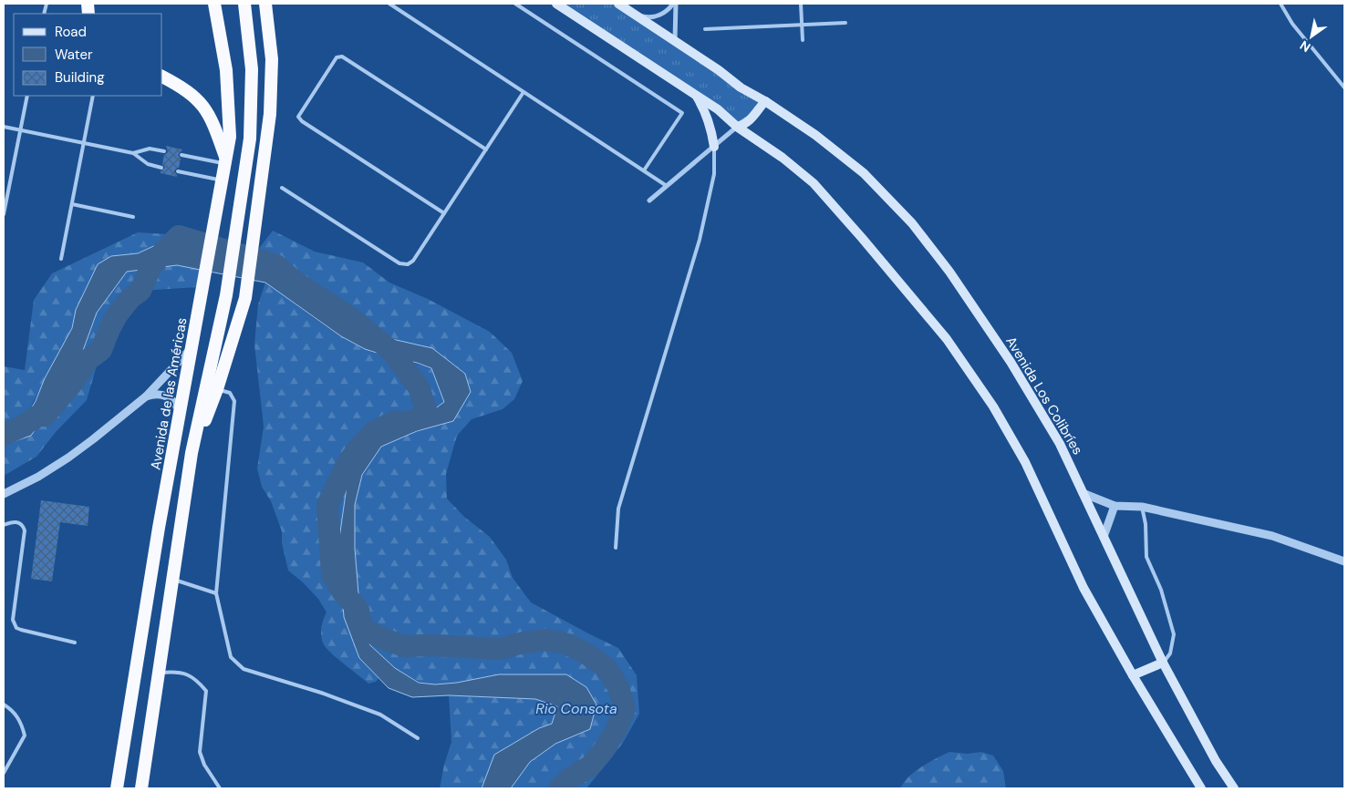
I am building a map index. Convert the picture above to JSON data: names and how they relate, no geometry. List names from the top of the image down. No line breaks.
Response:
{"streets":{"highway":["Avenida de las Américas"],"main road":["Avenida Los Colibríes"]},"water":["Rio Consota"],"legend":["Road","Water","Building"],"north":"bottom left"}
